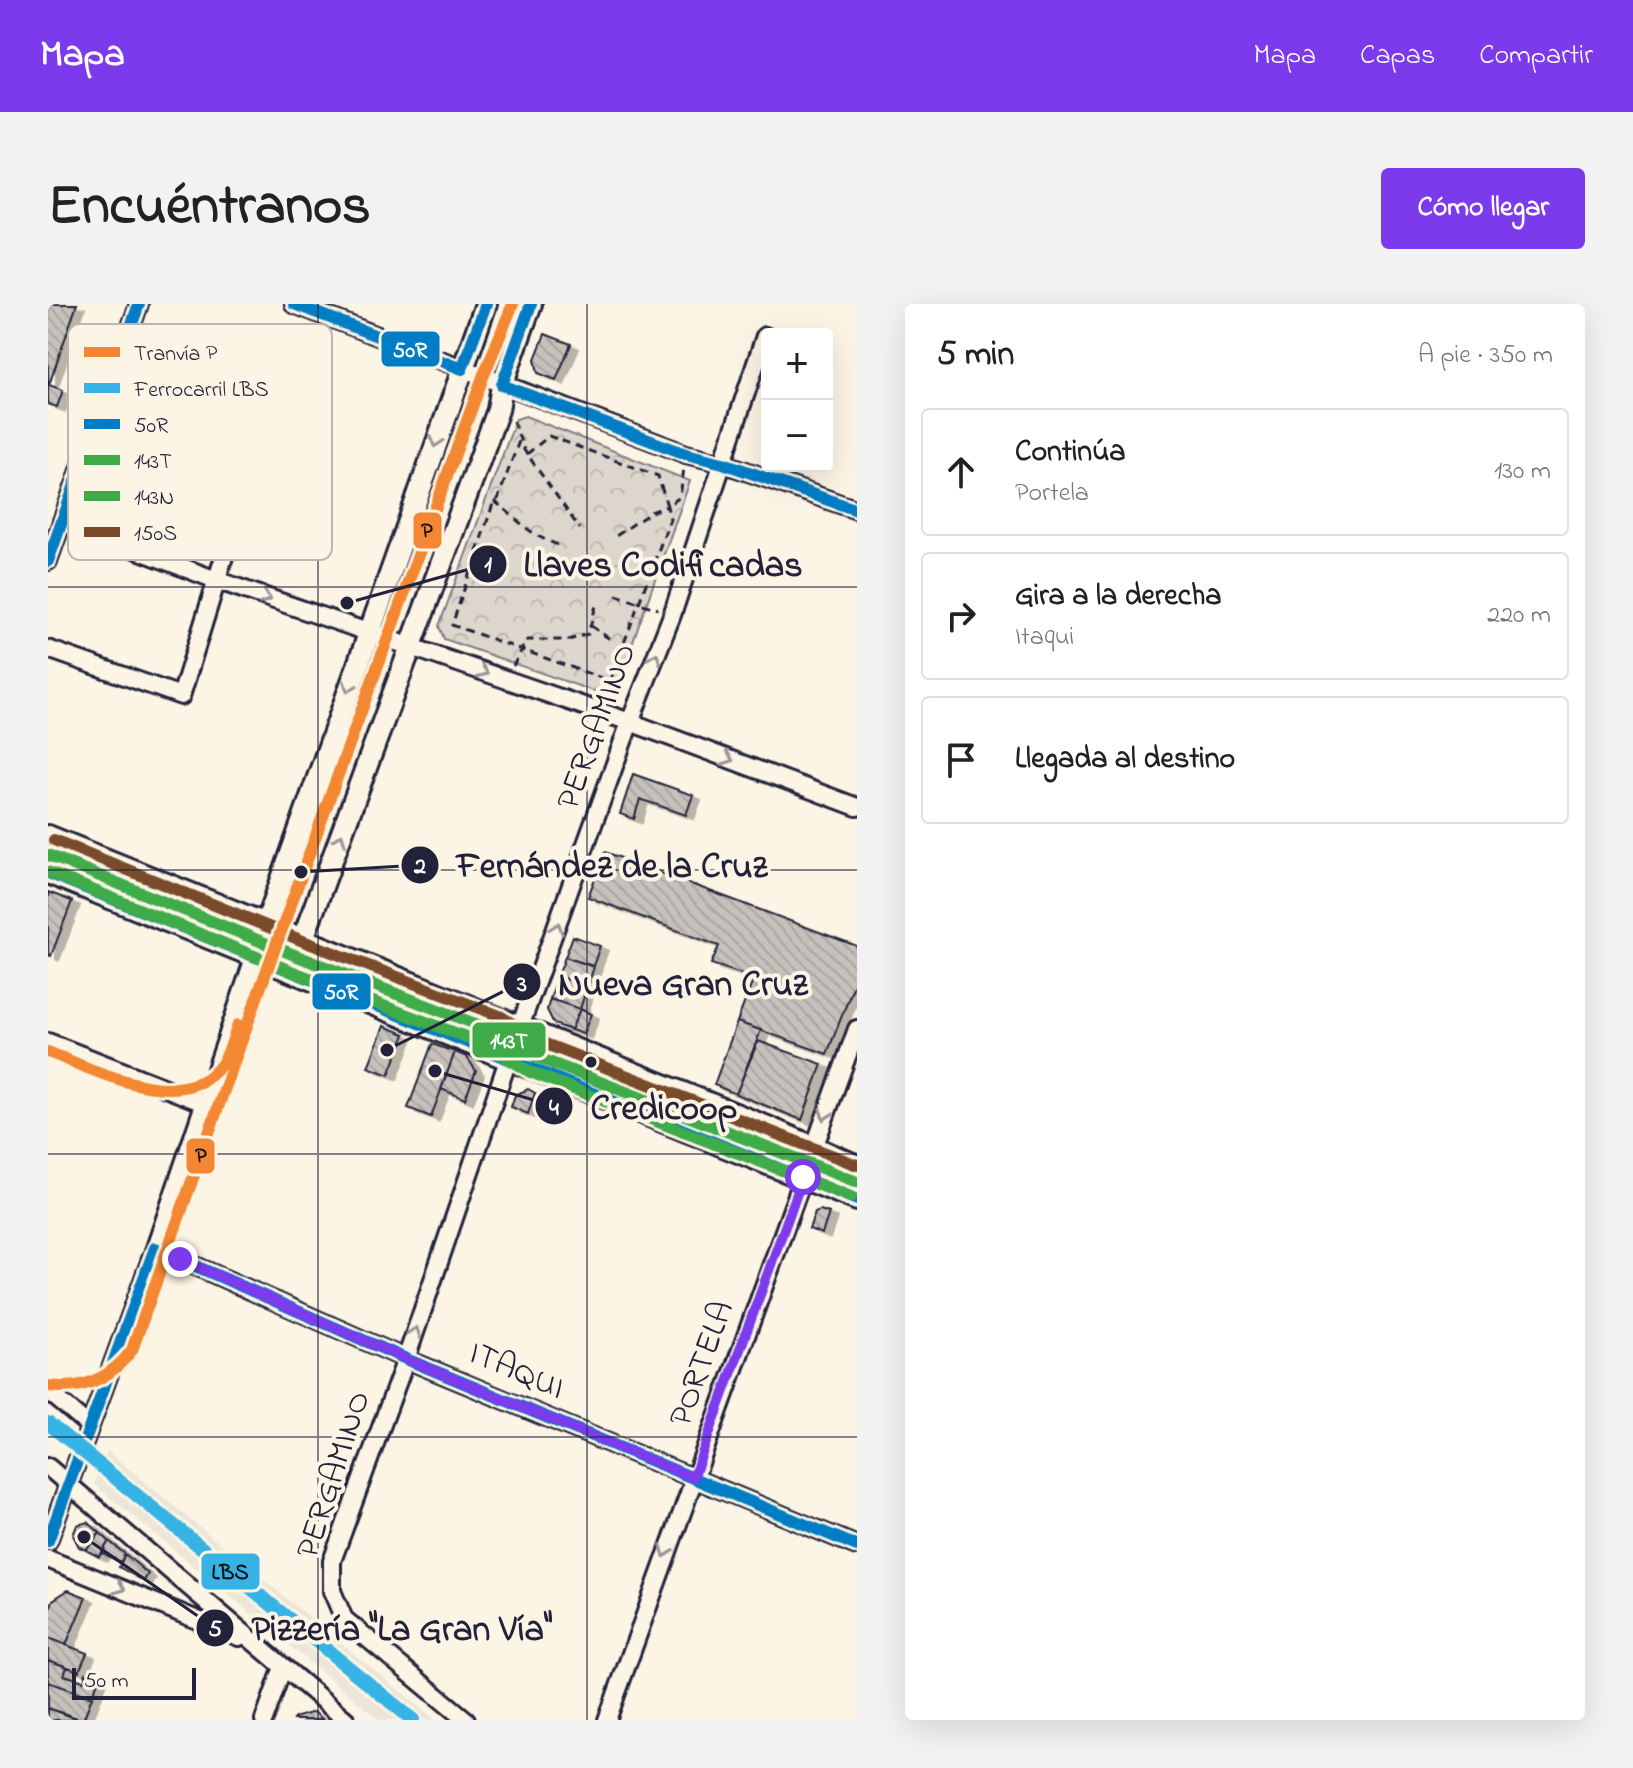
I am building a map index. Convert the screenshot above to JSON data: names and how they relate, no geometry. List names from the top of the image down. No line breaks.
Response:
{"streets":{"street":["PERGAMINO","PORTELA","ITAQUI"]},"crossings":[["PERGAMINO","ITAQUI"],["PORTELA","ITAQUI"]],"one_way":["PERGAMINO","PORTELA"],"places":["Llaves Codificadas","Fernández de la Cruz","Nueva Gran Cruz","Credicoop","Pizzería \"La Gran Vía\""],"lines":["tram line P","transit line 50R","transit line 150S","transit line 143T","transit line 143N","rail line LBS"],"legend":["Tranvía P","Ferrocarril LBS","50R","143T","143N","150S"],"scale_bar":"50 m","page":{"header":"Mapa","nav":["Mapa","Capas","Compartir"],"title":"Encuéntranos","buttons":"Cómo llegar","heading":["5 min","A pie · 350 m"],"map_buttons":["+","−"],"list":[["Continúa","Portela","130 m"],["Gira a la derecha","Itaqui","220 m"],"Llegada al destino"],"scale":"50 m"}}
